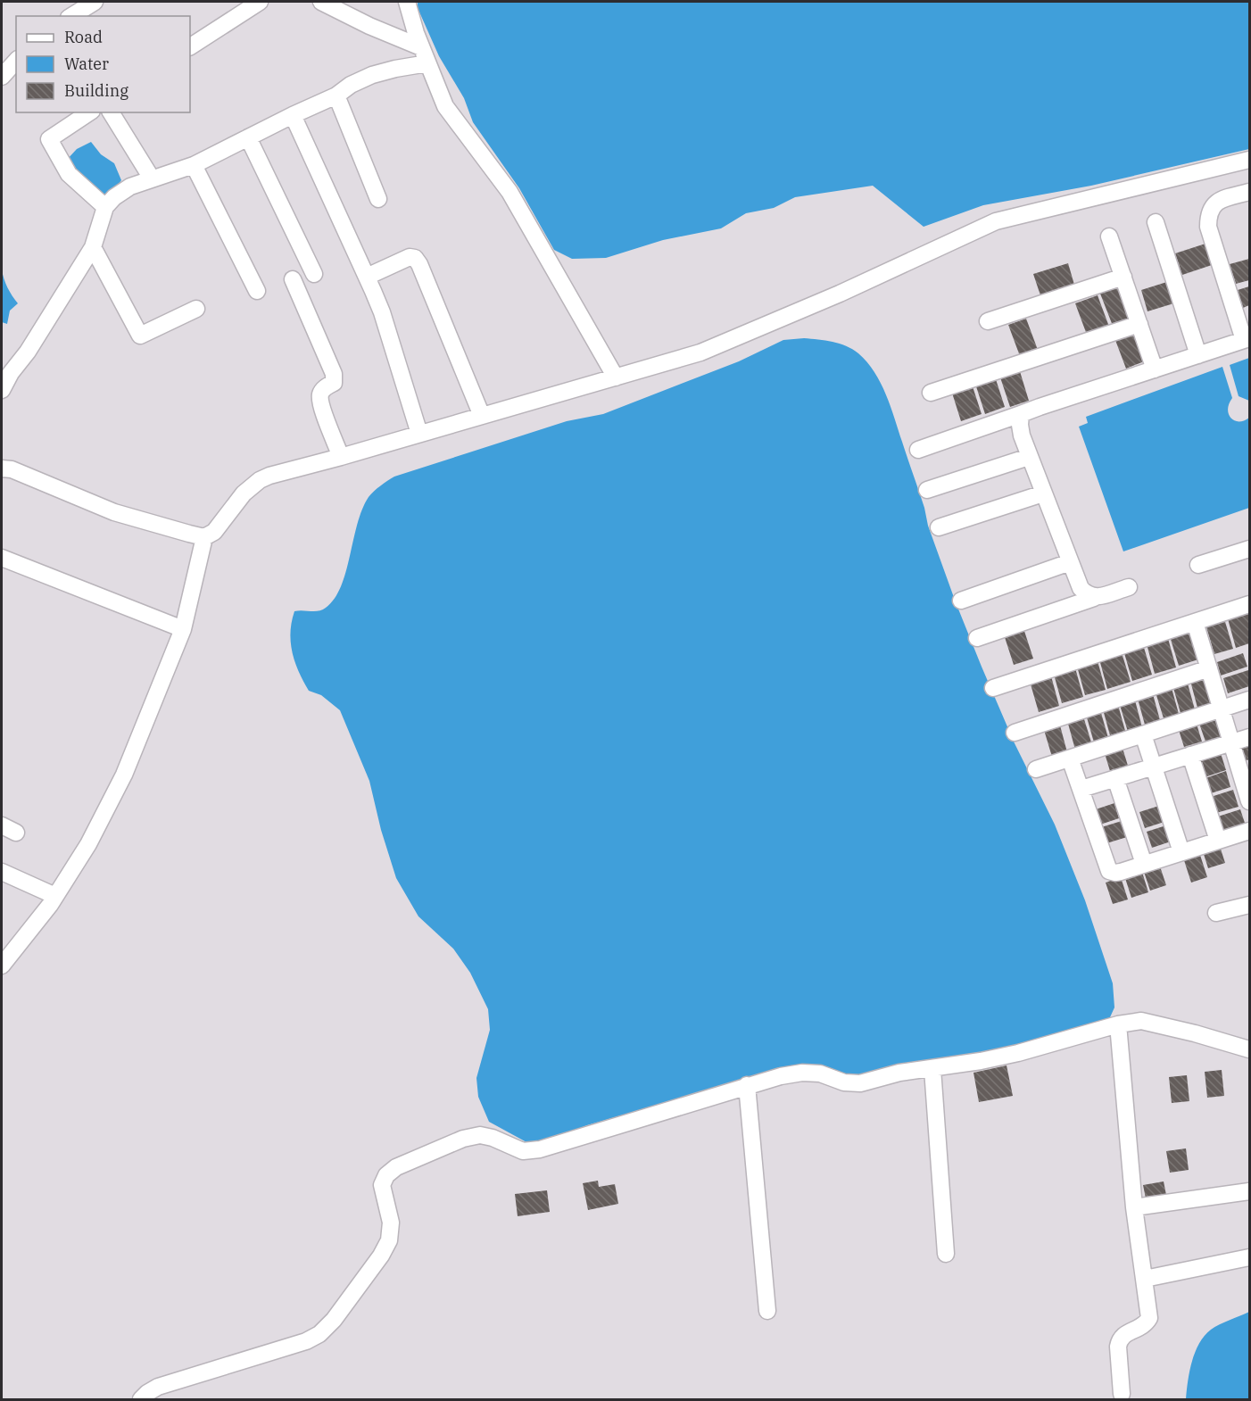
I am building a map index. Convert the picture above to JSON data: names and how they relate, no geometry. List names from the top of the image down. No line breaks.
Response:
{"legend":["Road","Water","Building"]}
